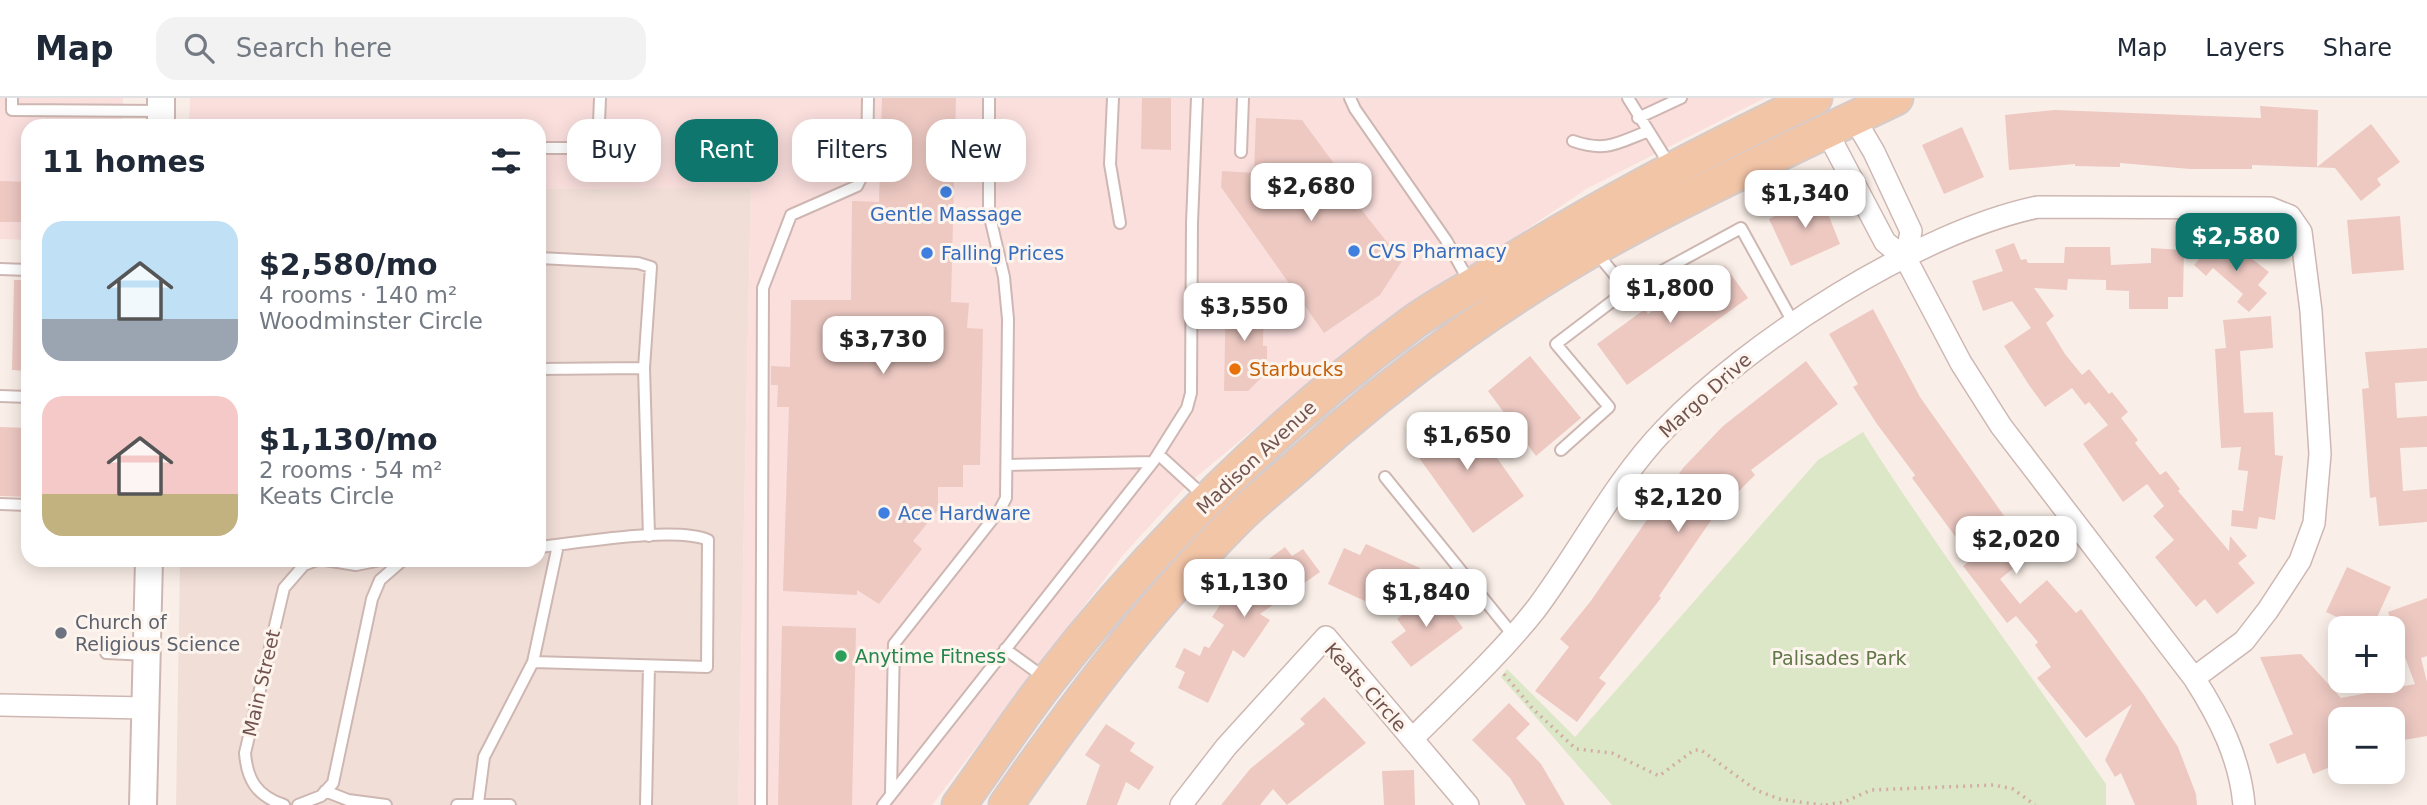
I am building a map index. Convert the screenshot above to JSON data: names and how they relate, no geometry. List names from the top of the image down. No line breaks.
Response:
{"streets":{"main road":["Madison Avenue"],"street":["Margo Drive","Keats Circle"],"lane":["Main Street"]},"crossings":[["Margo Drive","Keats Circle"]],"parks":["Palisades Park"],"places":["Gentle Massage","CVS Pharmacy","Falling Prices","Starbucks","Ace Hardware","Church of Religious Science","Anytime Fitness"],"page":{"header":"Map","search":"Search here","nav":["Map","Layers","Share"],"chip":["Buy","Rent","Filters","New"],"heading":"11 homes","price":["$2,680","$1,340","$2,580","$1,800","$3,550","$3,730","$1,650","$2,120","$2,020","$1,130","$1,840"],"list":[{"name":"$2,580/mo","note":"4 rooms · 140 m² · Woodminster Circle"},{"name":"$1,130/mo","note":"2 rooms · 54 m² · Keats Circle"}],"map_buttons":["+","−"]}}
